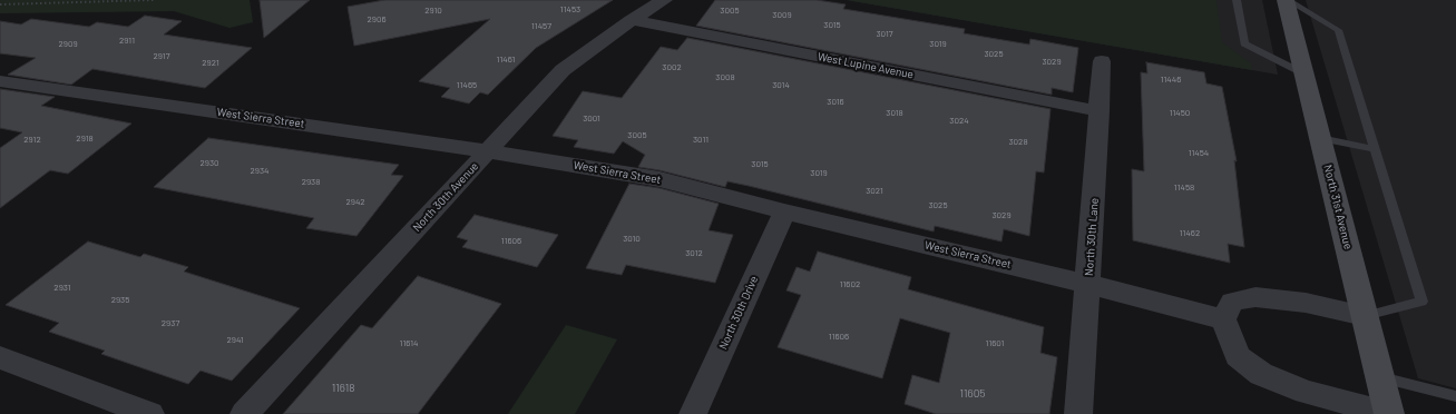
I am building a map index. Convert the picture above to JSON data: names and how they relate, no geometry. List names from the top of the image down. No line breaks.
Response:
{"streets":{"street":["West Lupine Avenue","West Sierra Street","North 30th Avenue","North 31st Avenue","North 30th Lane","North 30th Drive"]},"crossings":[["West Lupine Avenue","North 30th Avenue"],["West Lupine Avenue","North 30th Lane"],["West Sierra Street","North 30th Avenue"],["West Sierra Street","North 30th Lane"],["West Sierra Street","North 30th Drive"]],"house_numbers":["11453","2910","3005","3009","2906","3015","11457","3017","2911","2909","3019","3025","2917","11461","3029","2921","3002","3008","11446","11465","3014","3016","3018","11450","3001","3024","3005","2918","2912","3011","3028","11454","2930","3015","2934","3019","2938","11458","3021","2942","3025","3029","11462","3010","11606","3012","11602","2931","2935","2937","11606","2941","11614","11601","11618","11605"]}
